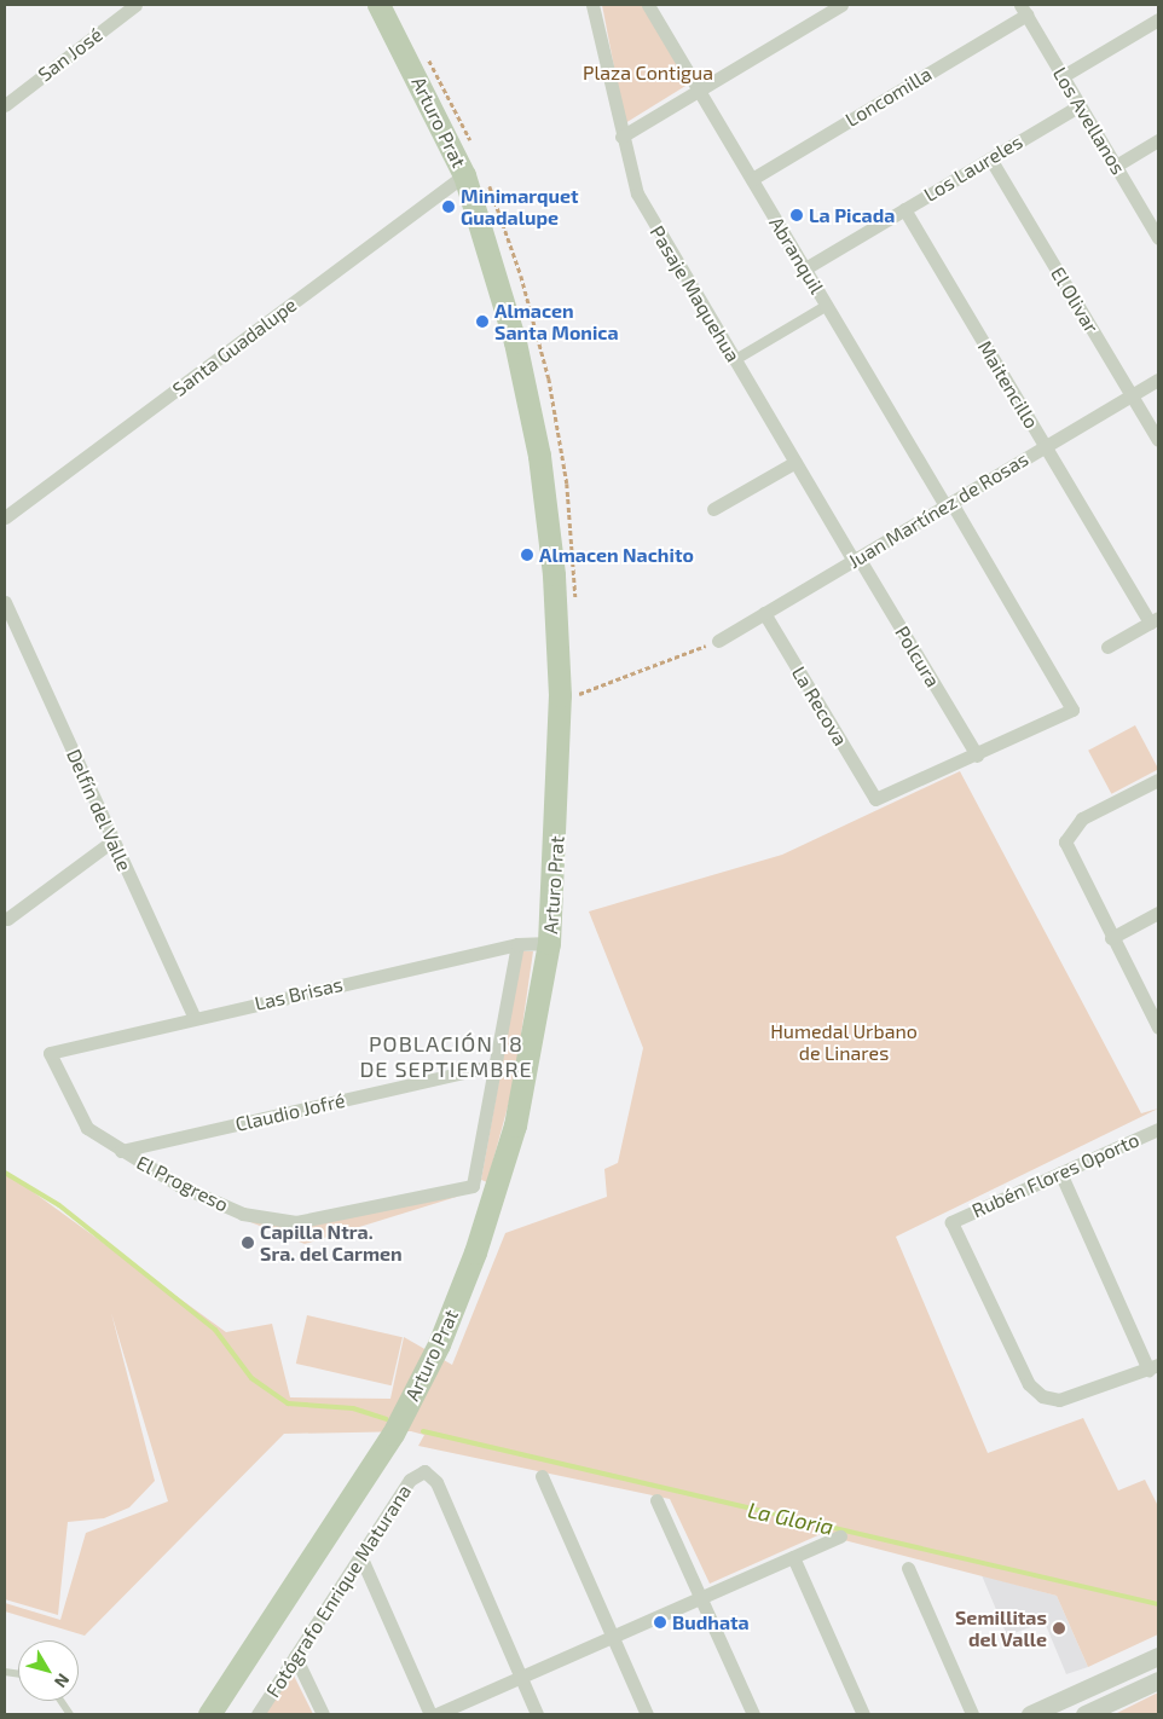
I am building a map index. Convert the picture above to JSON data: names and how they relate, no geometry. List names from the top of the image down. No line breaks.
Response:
{"streets":{"main road":["Arturo Prat"],"street":["San José","Loncomilla","Los Avellanos","Los Laureles","Abranquil","Pasaje Maquehua","El Olivar","Santa Guadalupe","Maitencillo","Juan Martínez de Rosas","Polcura","La Recova","Delfín del Valle","Las Brisas","Claudio Jofré","Rubén Flores Oporto","El Progreso","Fotógrafo Enrique Maturana"]},"crossings":[["Loncomilla","Los Avellanos"],["Loncomilla","Abranquil"],["Los Avellanos","Los Laureles"],["Arturo Prat","Santa Guadalupe"],["Arturo Prat","Las Brisas"],["Arturo Prat","Claudio Jofré"],["Arturo Prat","El Progreso"],["Los Laureles","Abranquil"],["Los Laureles","El Olivar"],["Los Laureles","Maitencillo"],["Abranquil","Juan Martínez de Rosas"],["Abranquil","Polcura"],["Abranquil","La Recova"],["Pasaje Maquehua","Juan Martínez de Rosas"],["Pasaje Maquehua","Polcura"],["El Olivar","Juan Martínez de Rosas"],["Maitencillo","Juan Martínez de Rosas"],["Juan Martínez de Rosas","Polcura"],["Juan Martínez de Rosas","La Recova"],["Polcura","La Recova"],["Delfín del Valle","Las Brisas"],["Las Brisas","El Progreso"],["Claudio Jofré","El Progreso"]],"districts":["POBLACIÓN 18 DE SEPTIEMBRE"],"water":["La Gloria"],"parks":["Plaza Contigua","Humedal Urbano de Linares"],"places":["Minimarquet Guadalupe","La Picada","Almacen Santa Monica","Almacen Nachito","Capilla Ntra. Sra. del Carmen","Budhata","Semillitas del Valle"],"north":"bottom right"}
